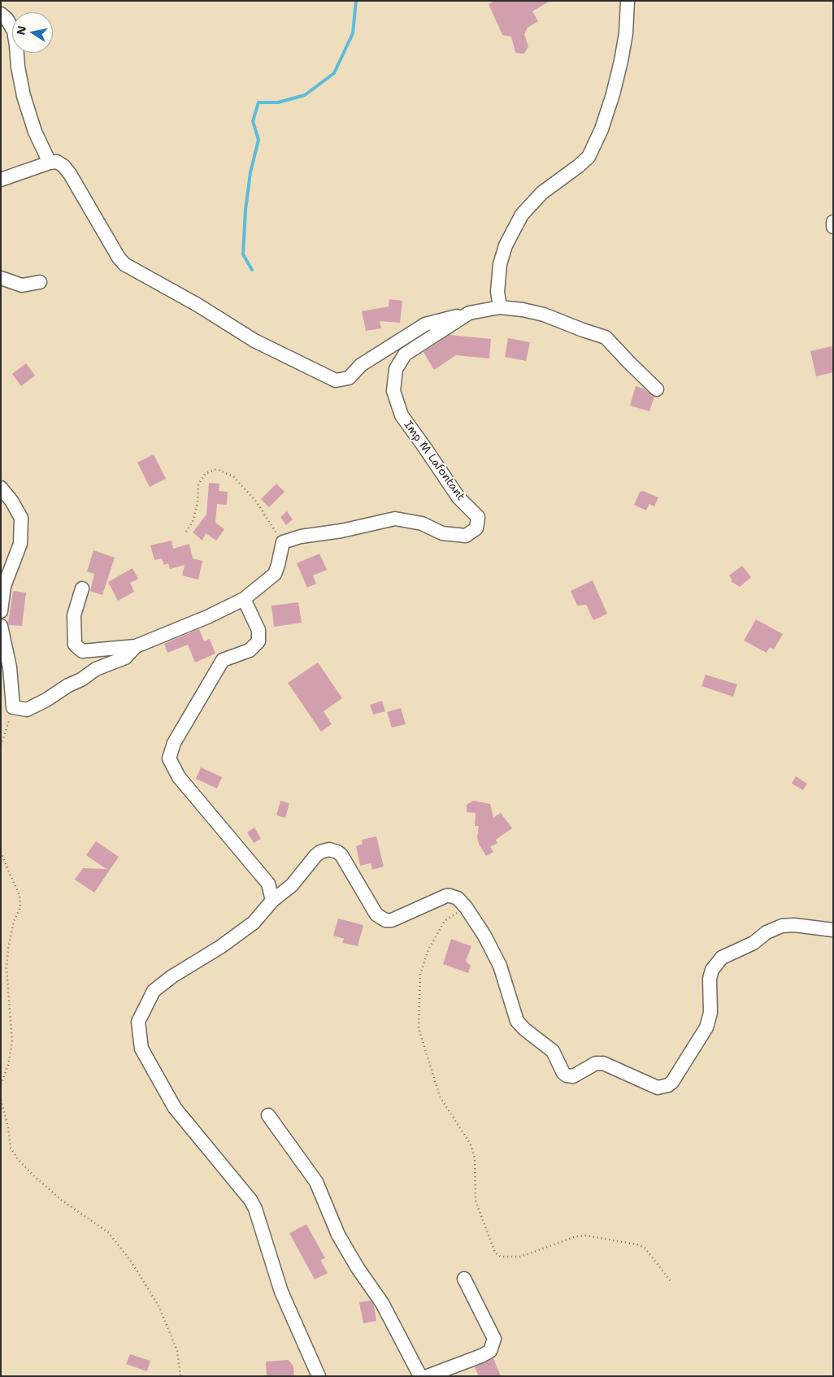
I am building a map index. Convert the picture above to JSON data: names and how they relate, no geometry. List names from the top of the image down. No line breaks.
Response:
{"streets":{"street":["Imp M Lafontant"]},"north":"left"}
